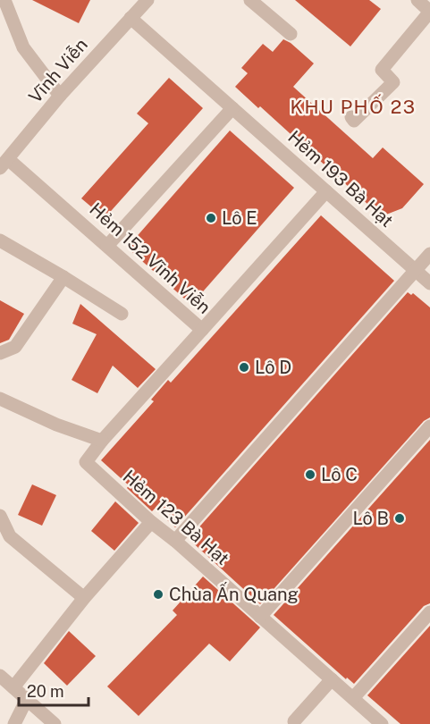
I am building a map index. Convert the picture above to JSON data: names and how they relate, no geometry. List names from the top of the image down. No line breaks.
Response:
{"streets":{"street":["Vĩnh Viễn","Hẻm 193 Bà Hạt","Hẻm 152 Vĩnh Viễn","Hẻm 123 Bà Hạt"]},"crossings":[["Vĩnh Viễn","Hẻm 193 Bà Hạt"],["Vĩnh Viễn","Hẻm 152 Vĩnh Viễn"],["Hẻm 152 Vĩnh Viễn","Hẻm 123 Bà Hạt"]],"districts":["KHU PHỐ 23"],"places":["Lô E","Lô D","Lô C","Lô B","Chùa Ấn Quang"],"scale_bar":"20 m"}
